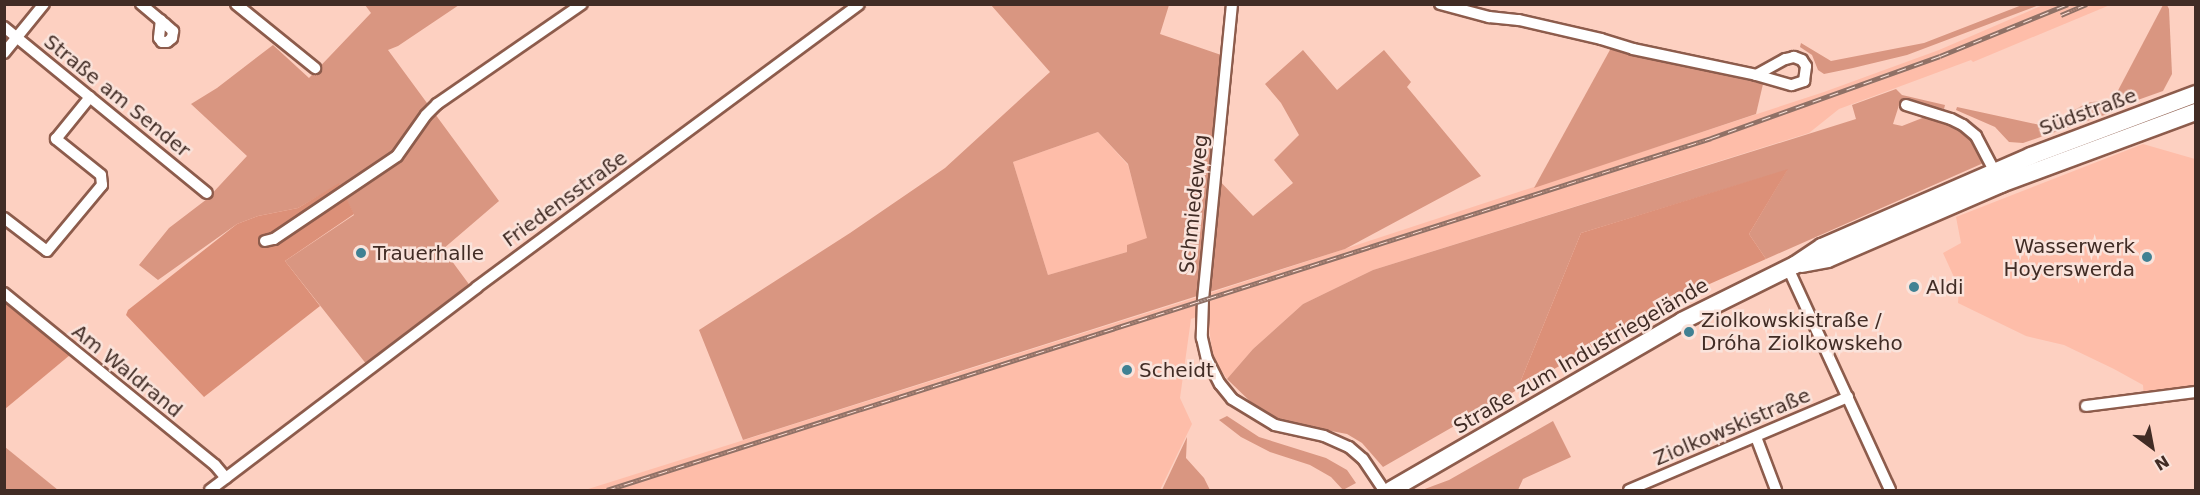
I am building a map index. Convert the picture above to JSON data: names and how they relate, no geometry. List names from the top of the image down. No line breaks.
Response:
{"streets":{"main road":["Südstraße","Straße zum Industriegelände"],"street":["Straße am Sender","Friedensstraße","Schmiedeweg","Am Waldrand","Ziolkowskistraße"]},"crossings":[["Südstraße","Straße zum Industriegelände"],["Friedensstraße","Am Waldrand"]],"places":["Trauerhalle","Wasserwerk Hoyerswerda","Aldi","Ziolkowskistraße / Dróha Ziolkowskeho","Scheidt"],"north":"bottom right"}
